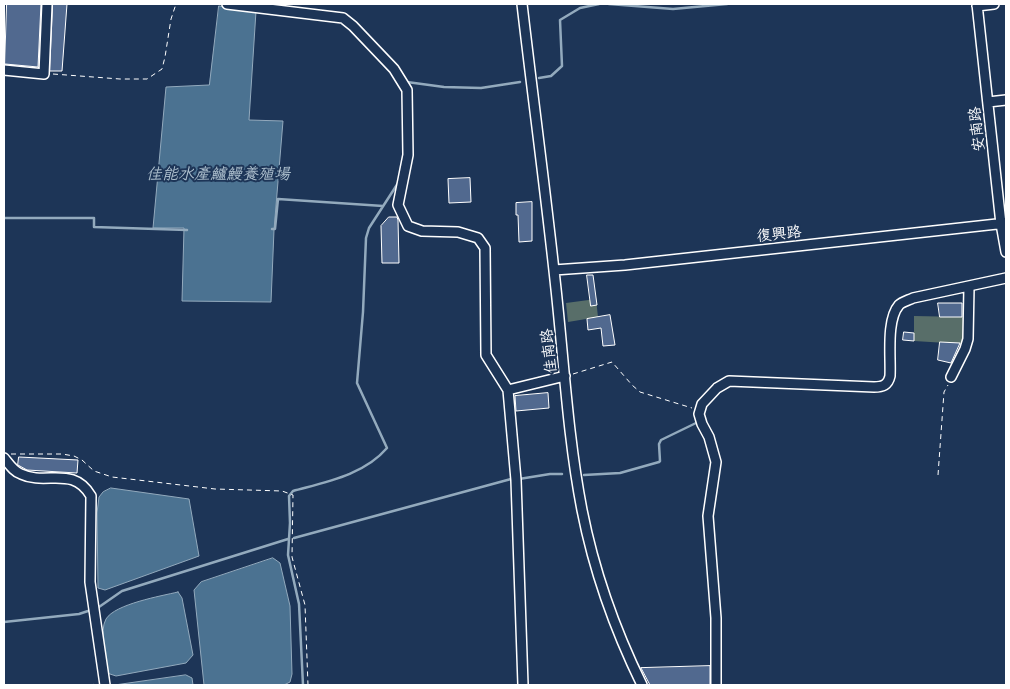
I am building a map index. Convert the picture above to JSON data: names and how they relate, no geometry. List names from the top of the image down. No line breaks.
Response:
{"streets":{"street":["安南路","復興路","佳南路"]},"crossings":[["安南路","復興路"],["復興路","佳南路"]],"water":["佳能水産鱸鰻養殖場"]}
